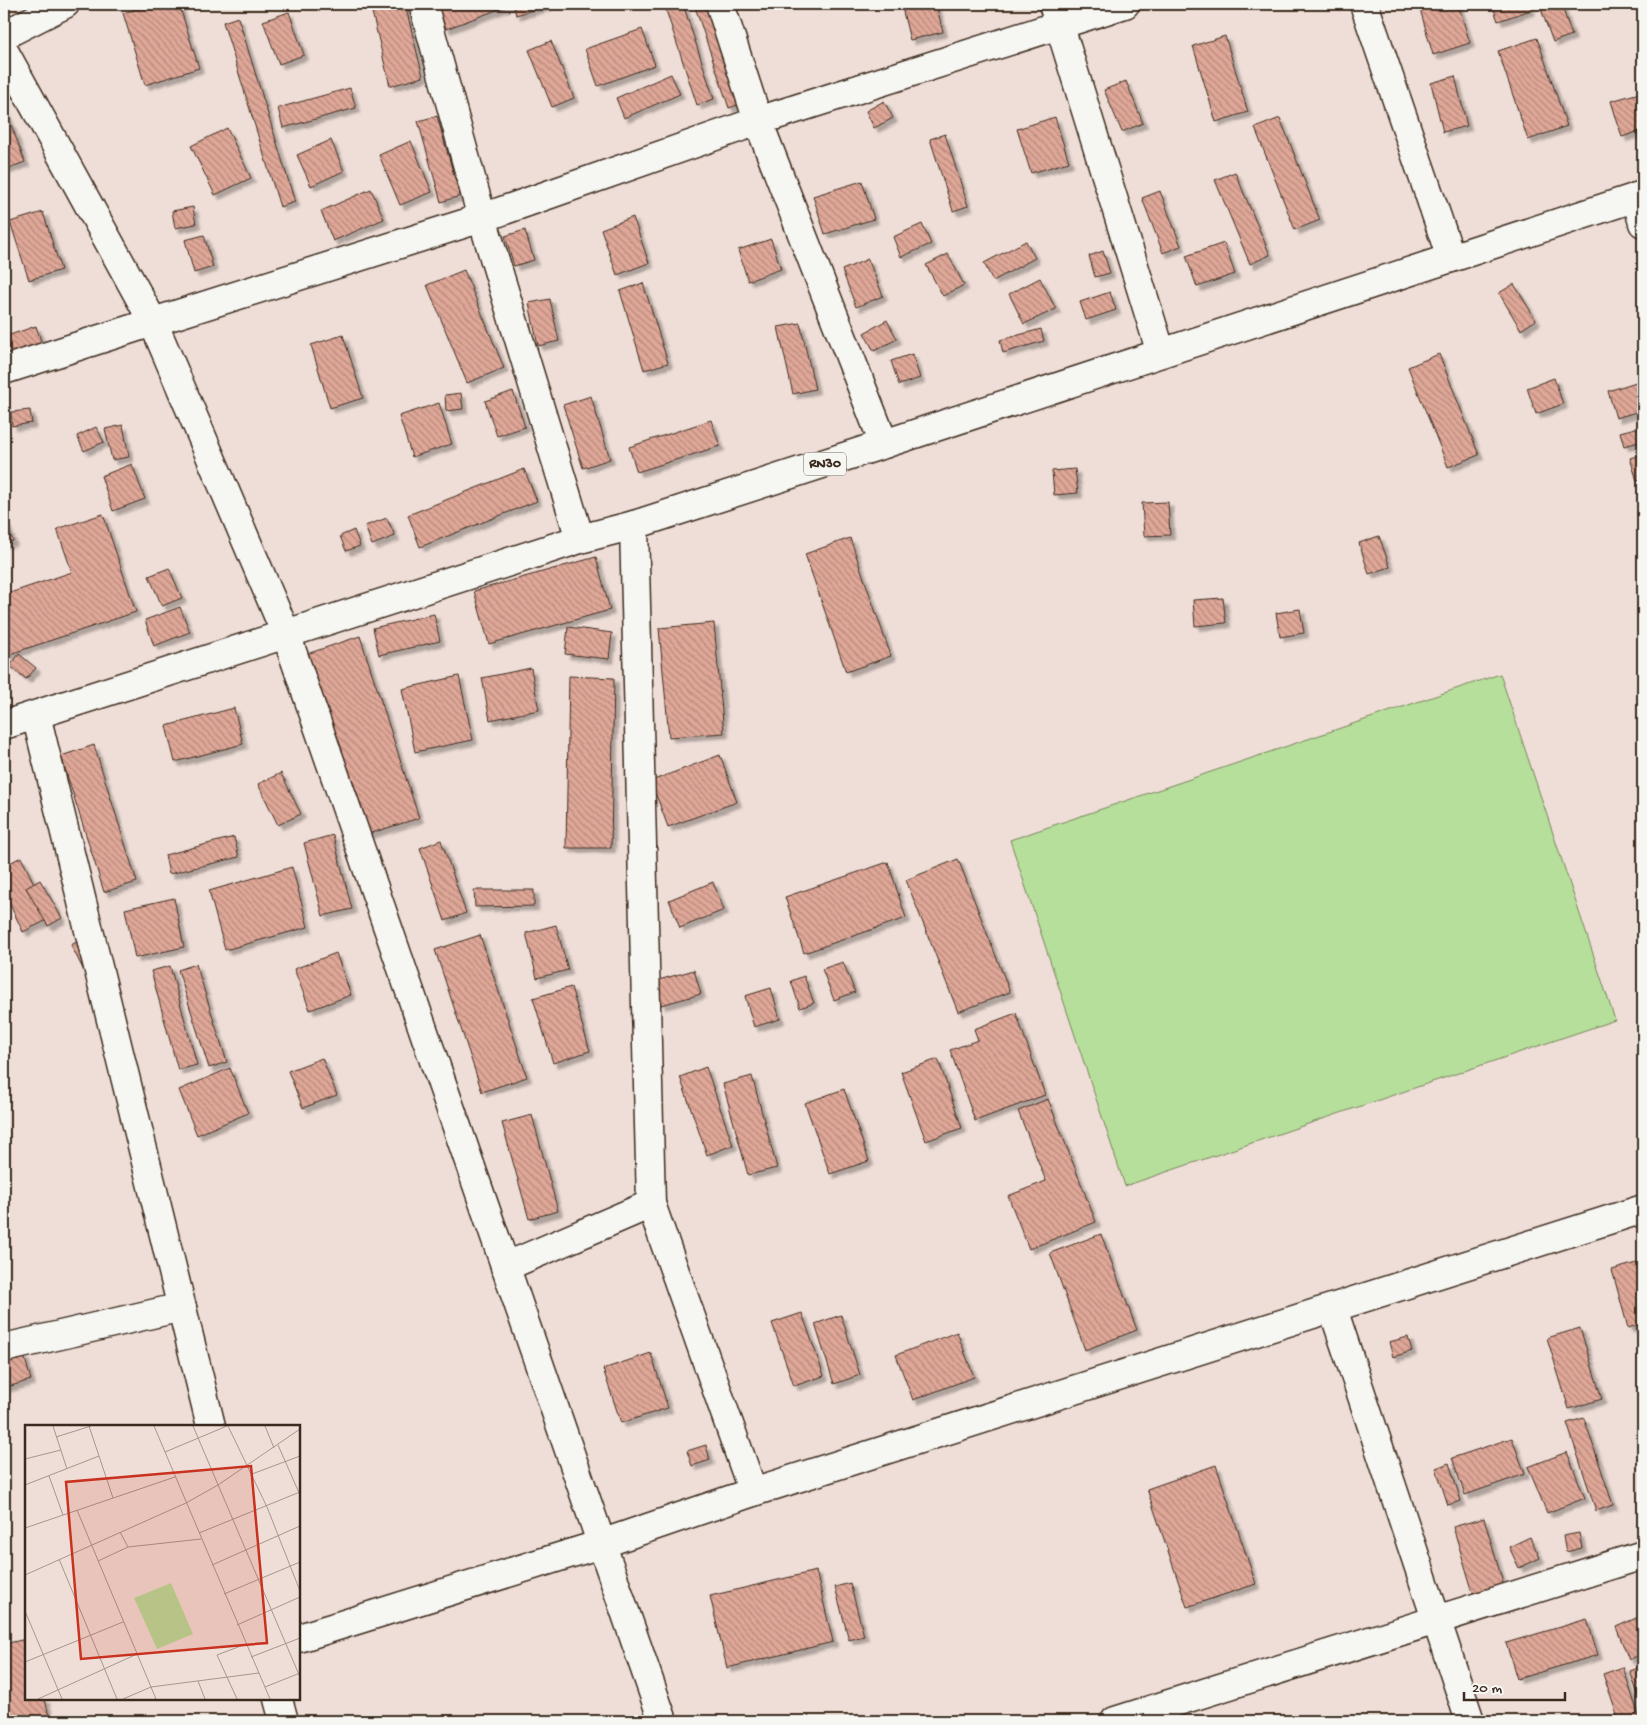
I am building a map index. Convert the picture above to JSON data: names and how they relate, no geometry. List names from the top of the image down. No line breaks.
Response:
{"streets":{"street":["RN30"]},"scale_bar":"20 m"}
